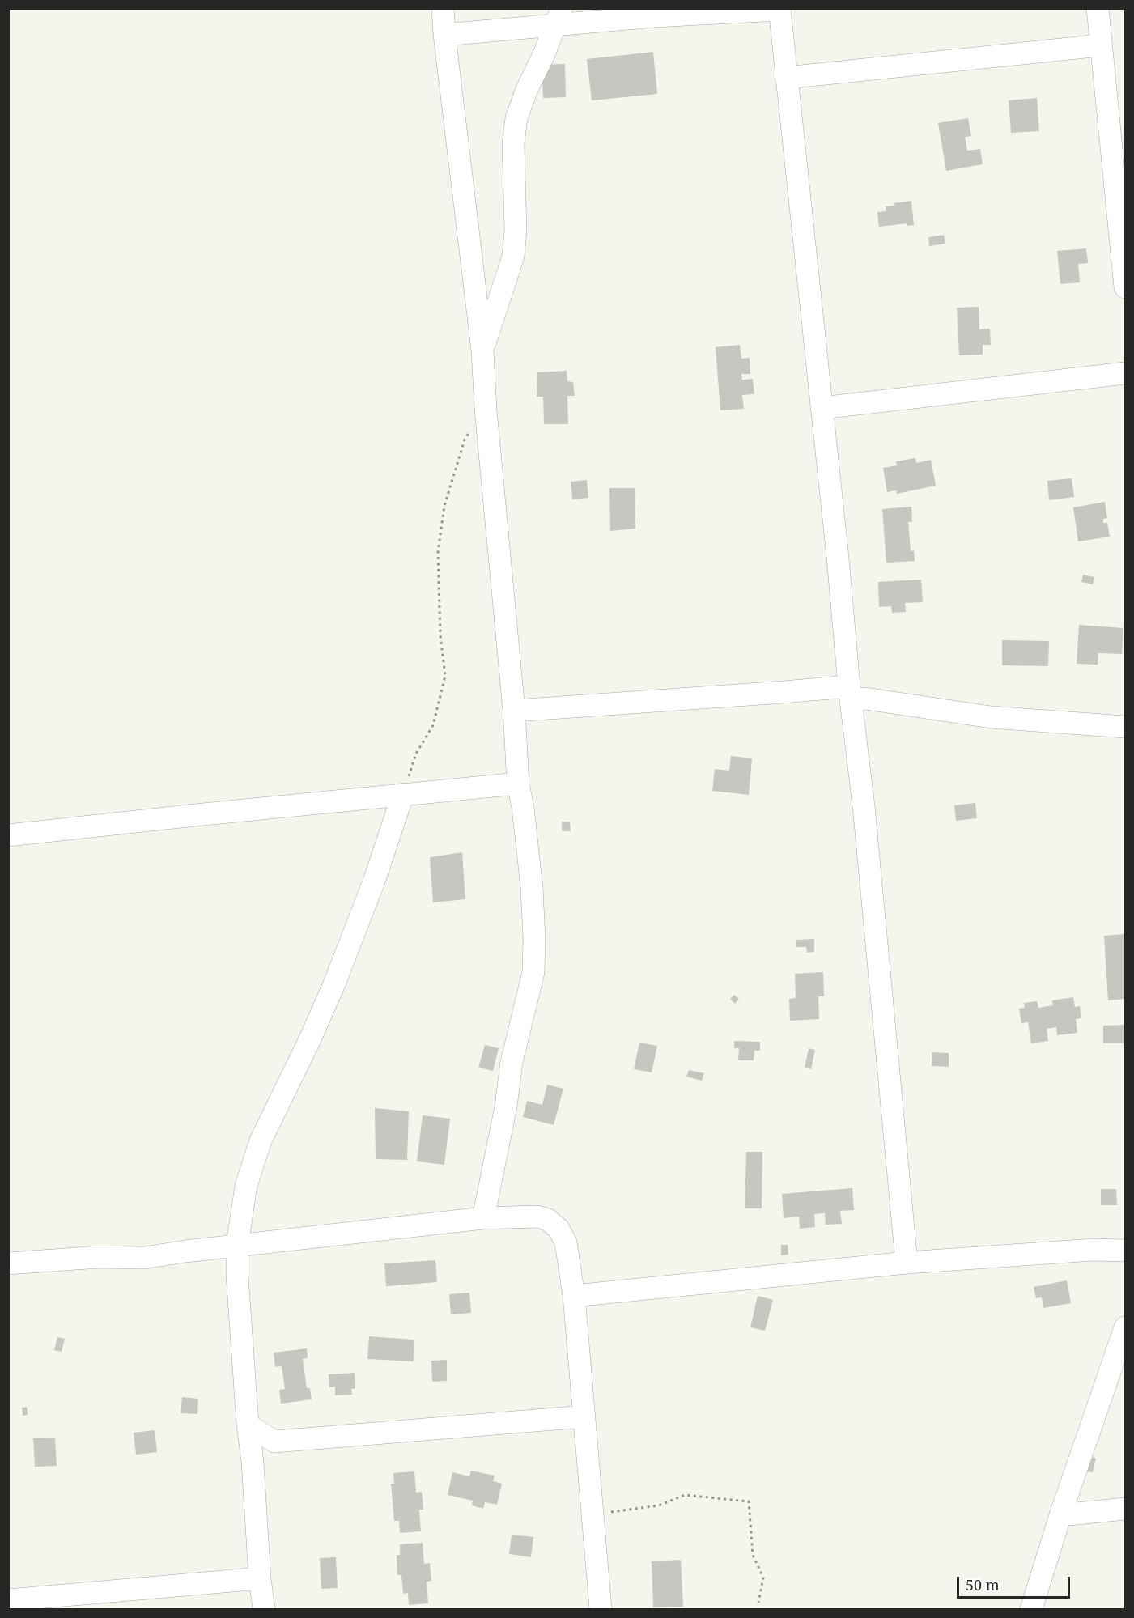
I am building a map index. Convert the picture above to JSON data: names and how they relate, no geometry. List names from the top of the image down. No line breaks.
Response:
{"scale_bar":"50 m"}
